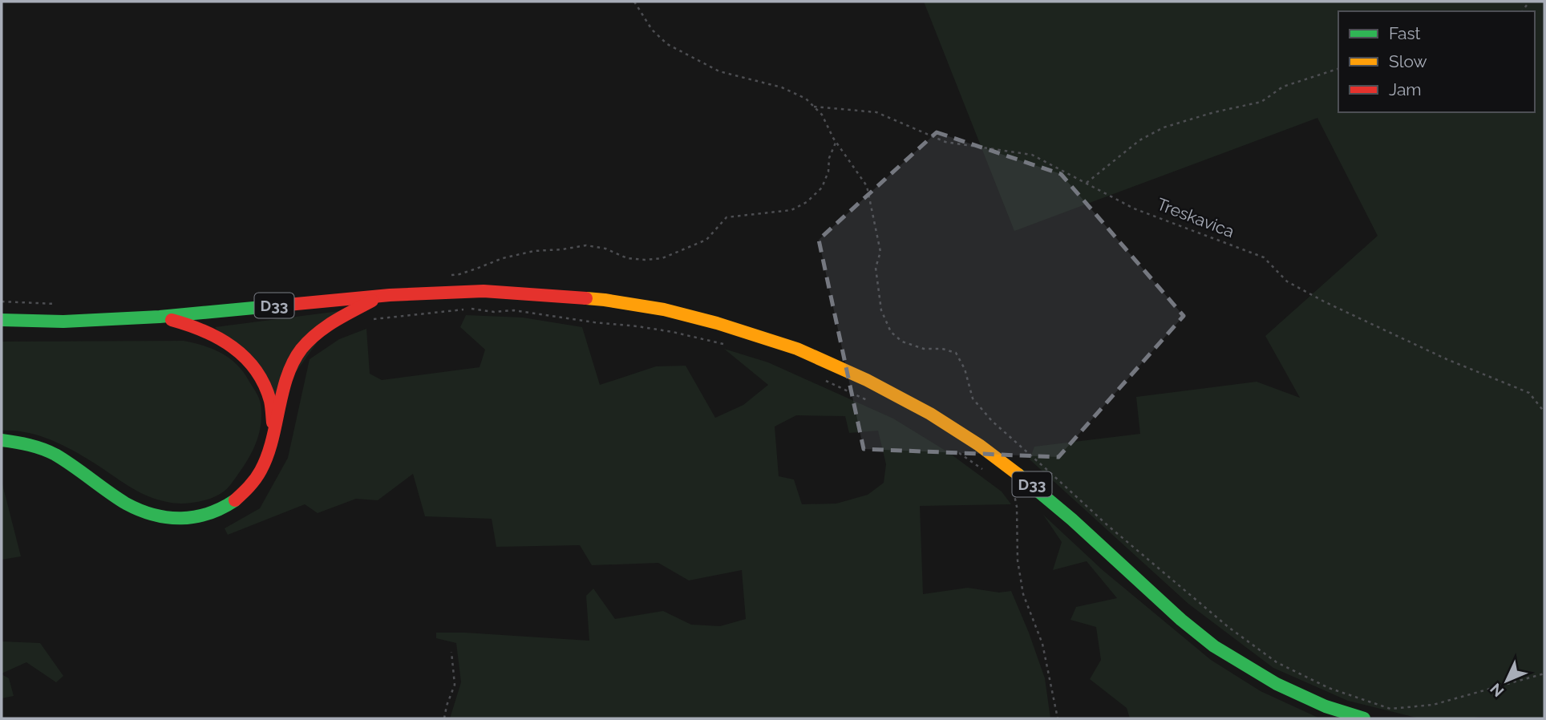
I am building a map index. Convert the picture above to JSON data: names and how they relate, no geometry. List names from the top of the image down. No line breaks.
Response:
{"streets":{"highway":["D33"],"path":["Treskavica"]},"legend":["Fast","Slow","Jam"],"north":"bottom left"}
